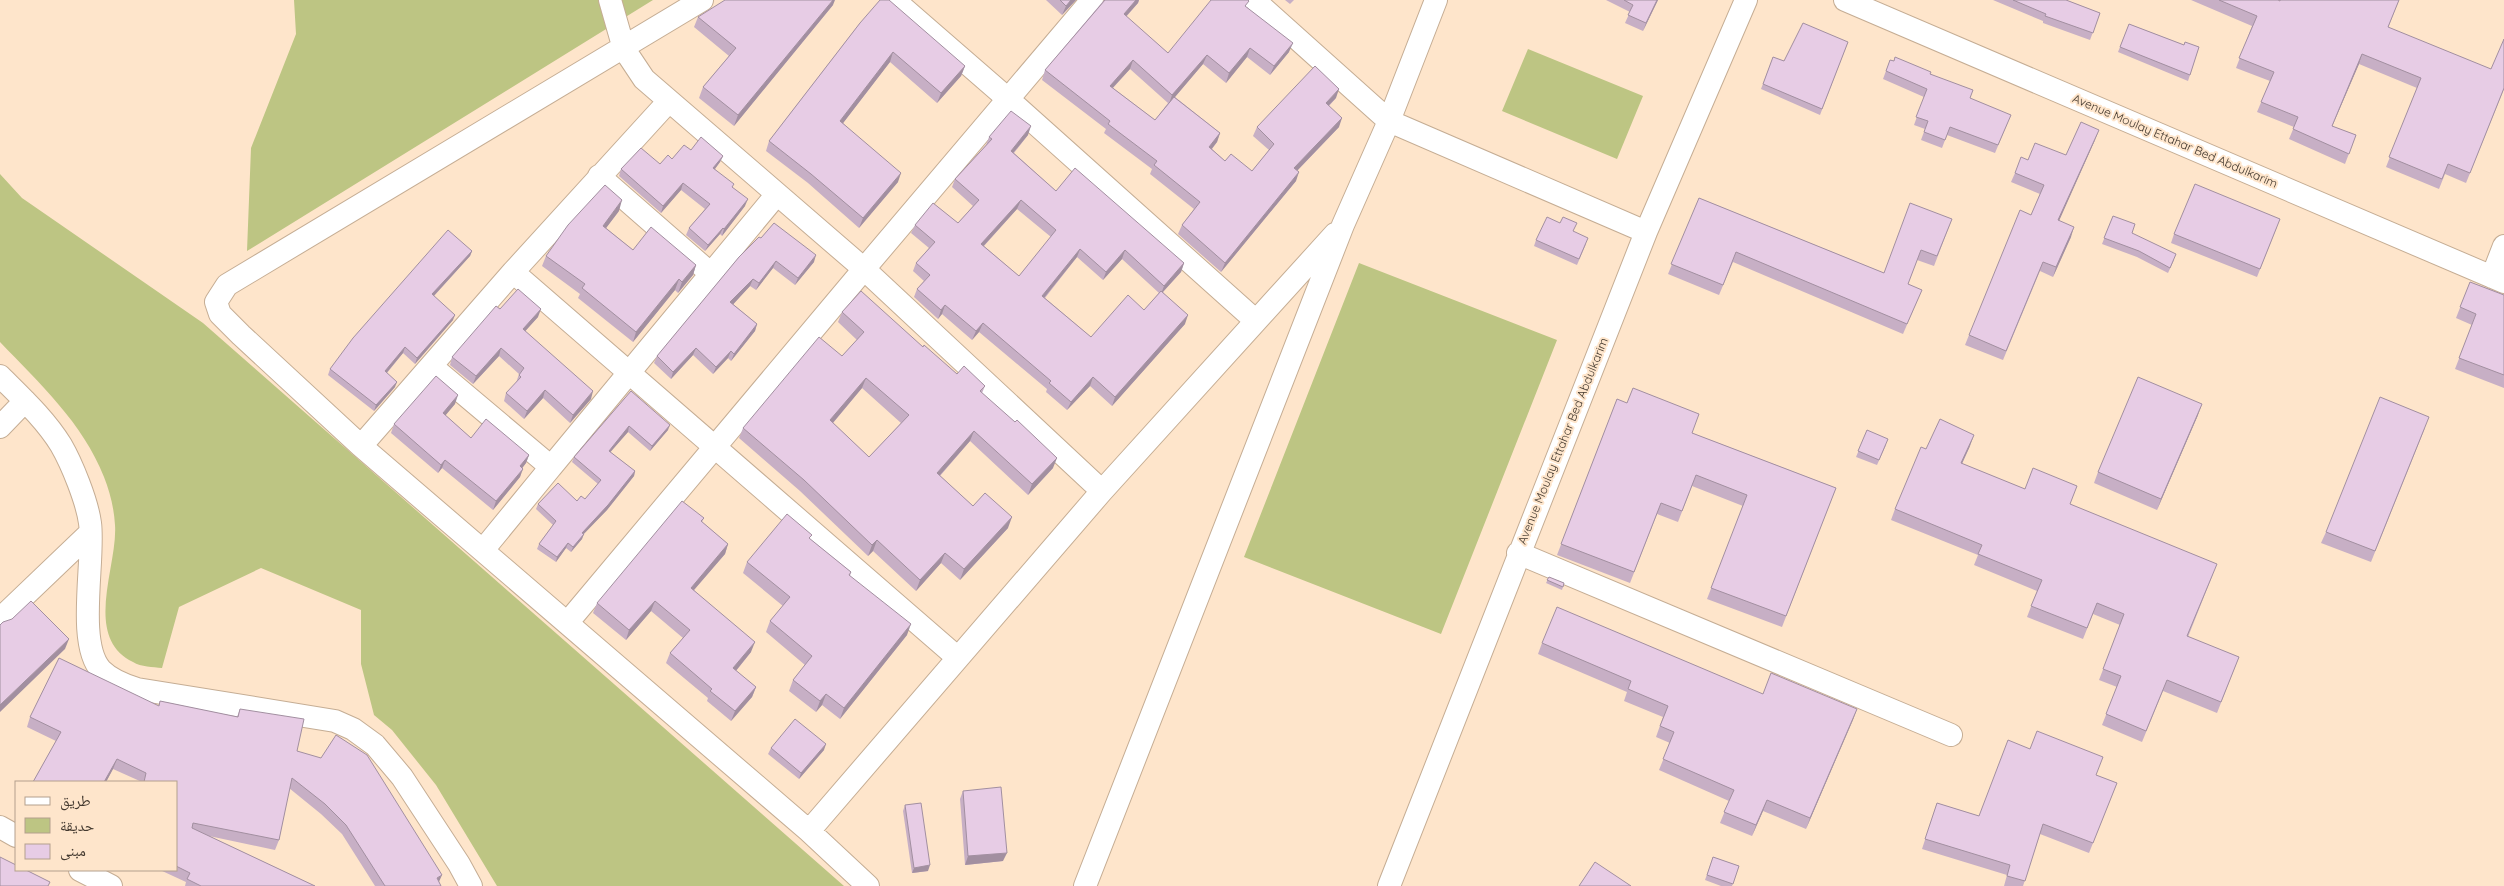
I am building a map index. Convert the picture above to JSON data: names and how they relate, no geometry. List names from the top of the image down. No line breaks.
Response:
{"streets":{"street":["Avenue Moulay Ettahar Bed Abdulkarim"]},"legend":["طريق","حديقة","مبنى"]}
